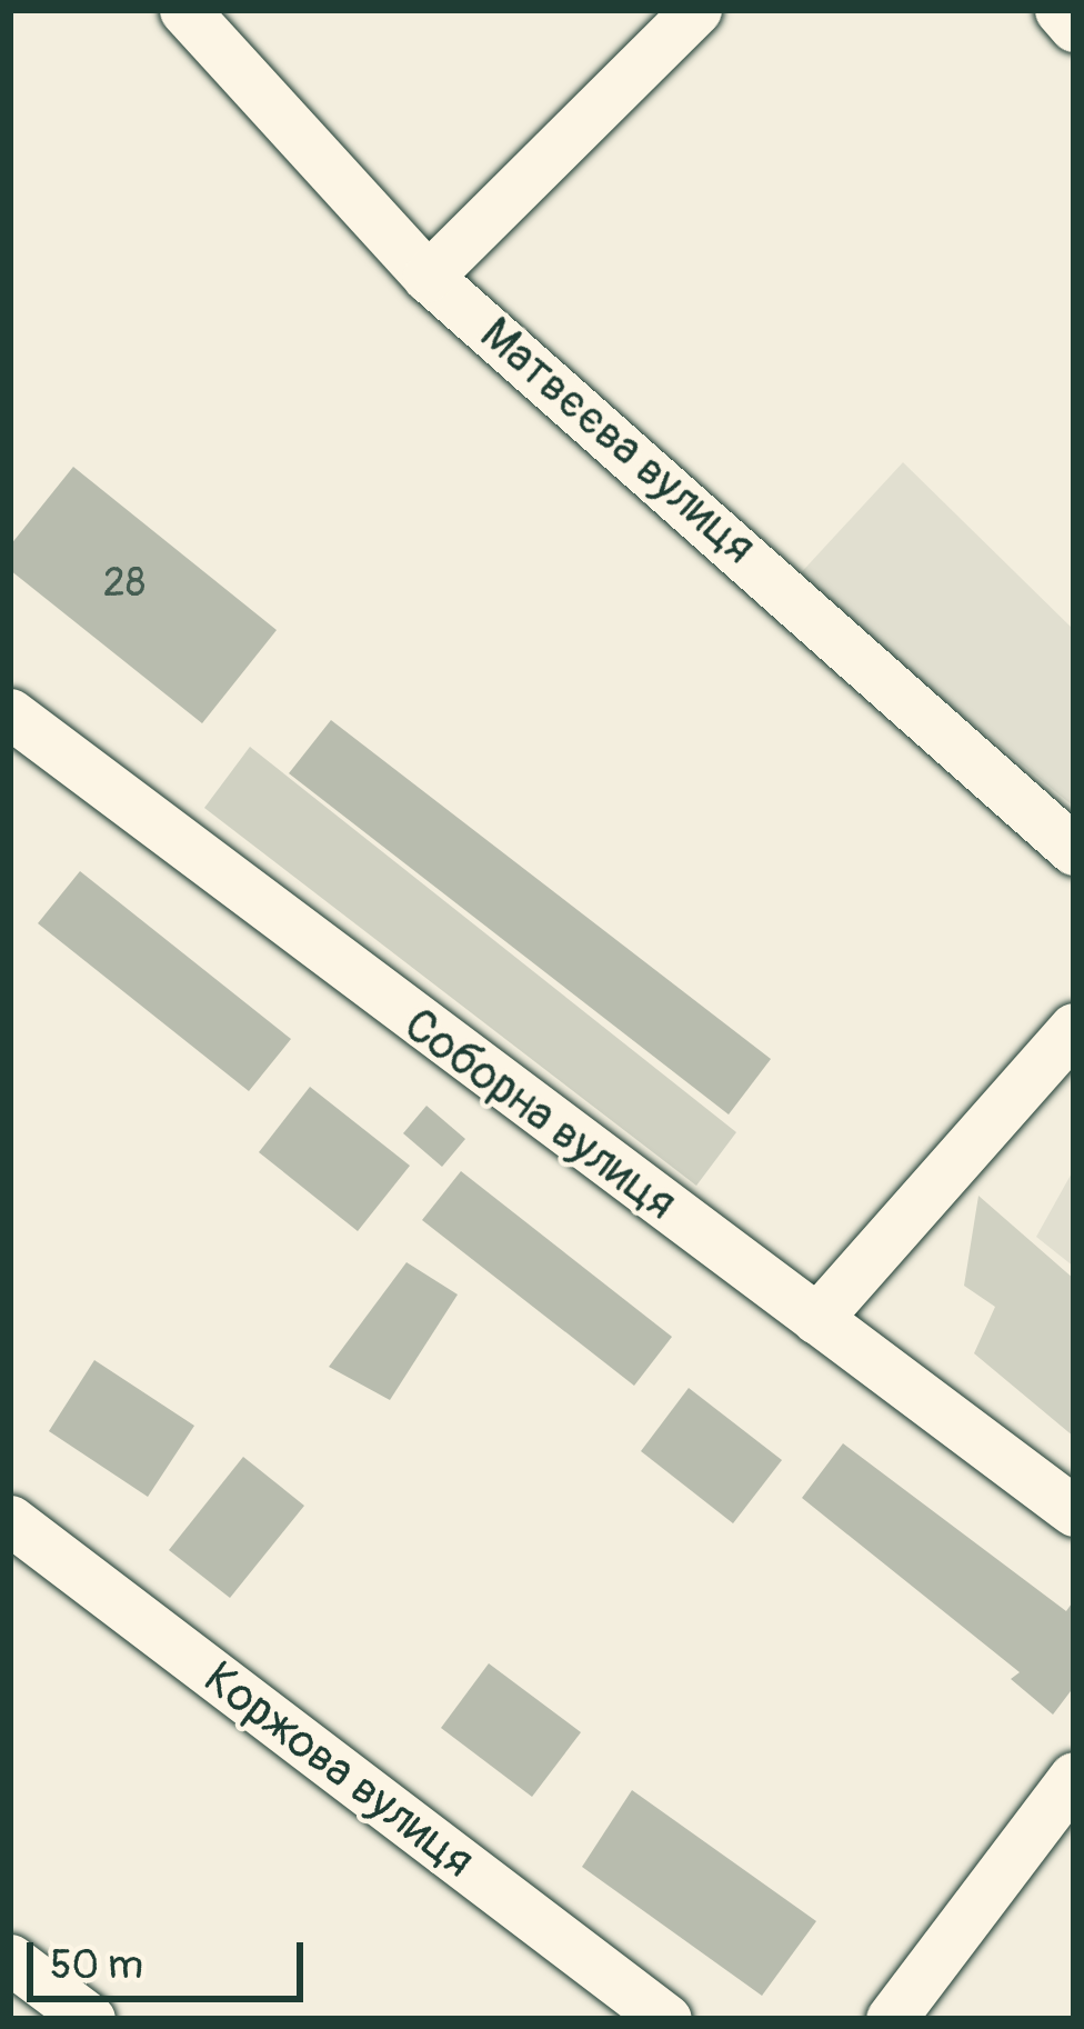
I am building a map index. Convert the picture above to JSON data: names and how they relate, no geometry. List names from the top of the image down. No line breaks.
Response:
{"streets":{"street":["Матвєєва вулиця","Соборна вулиця","Коржова вулиця"]},"house_numbers":["28"],"scale_bar":"50 m"}
